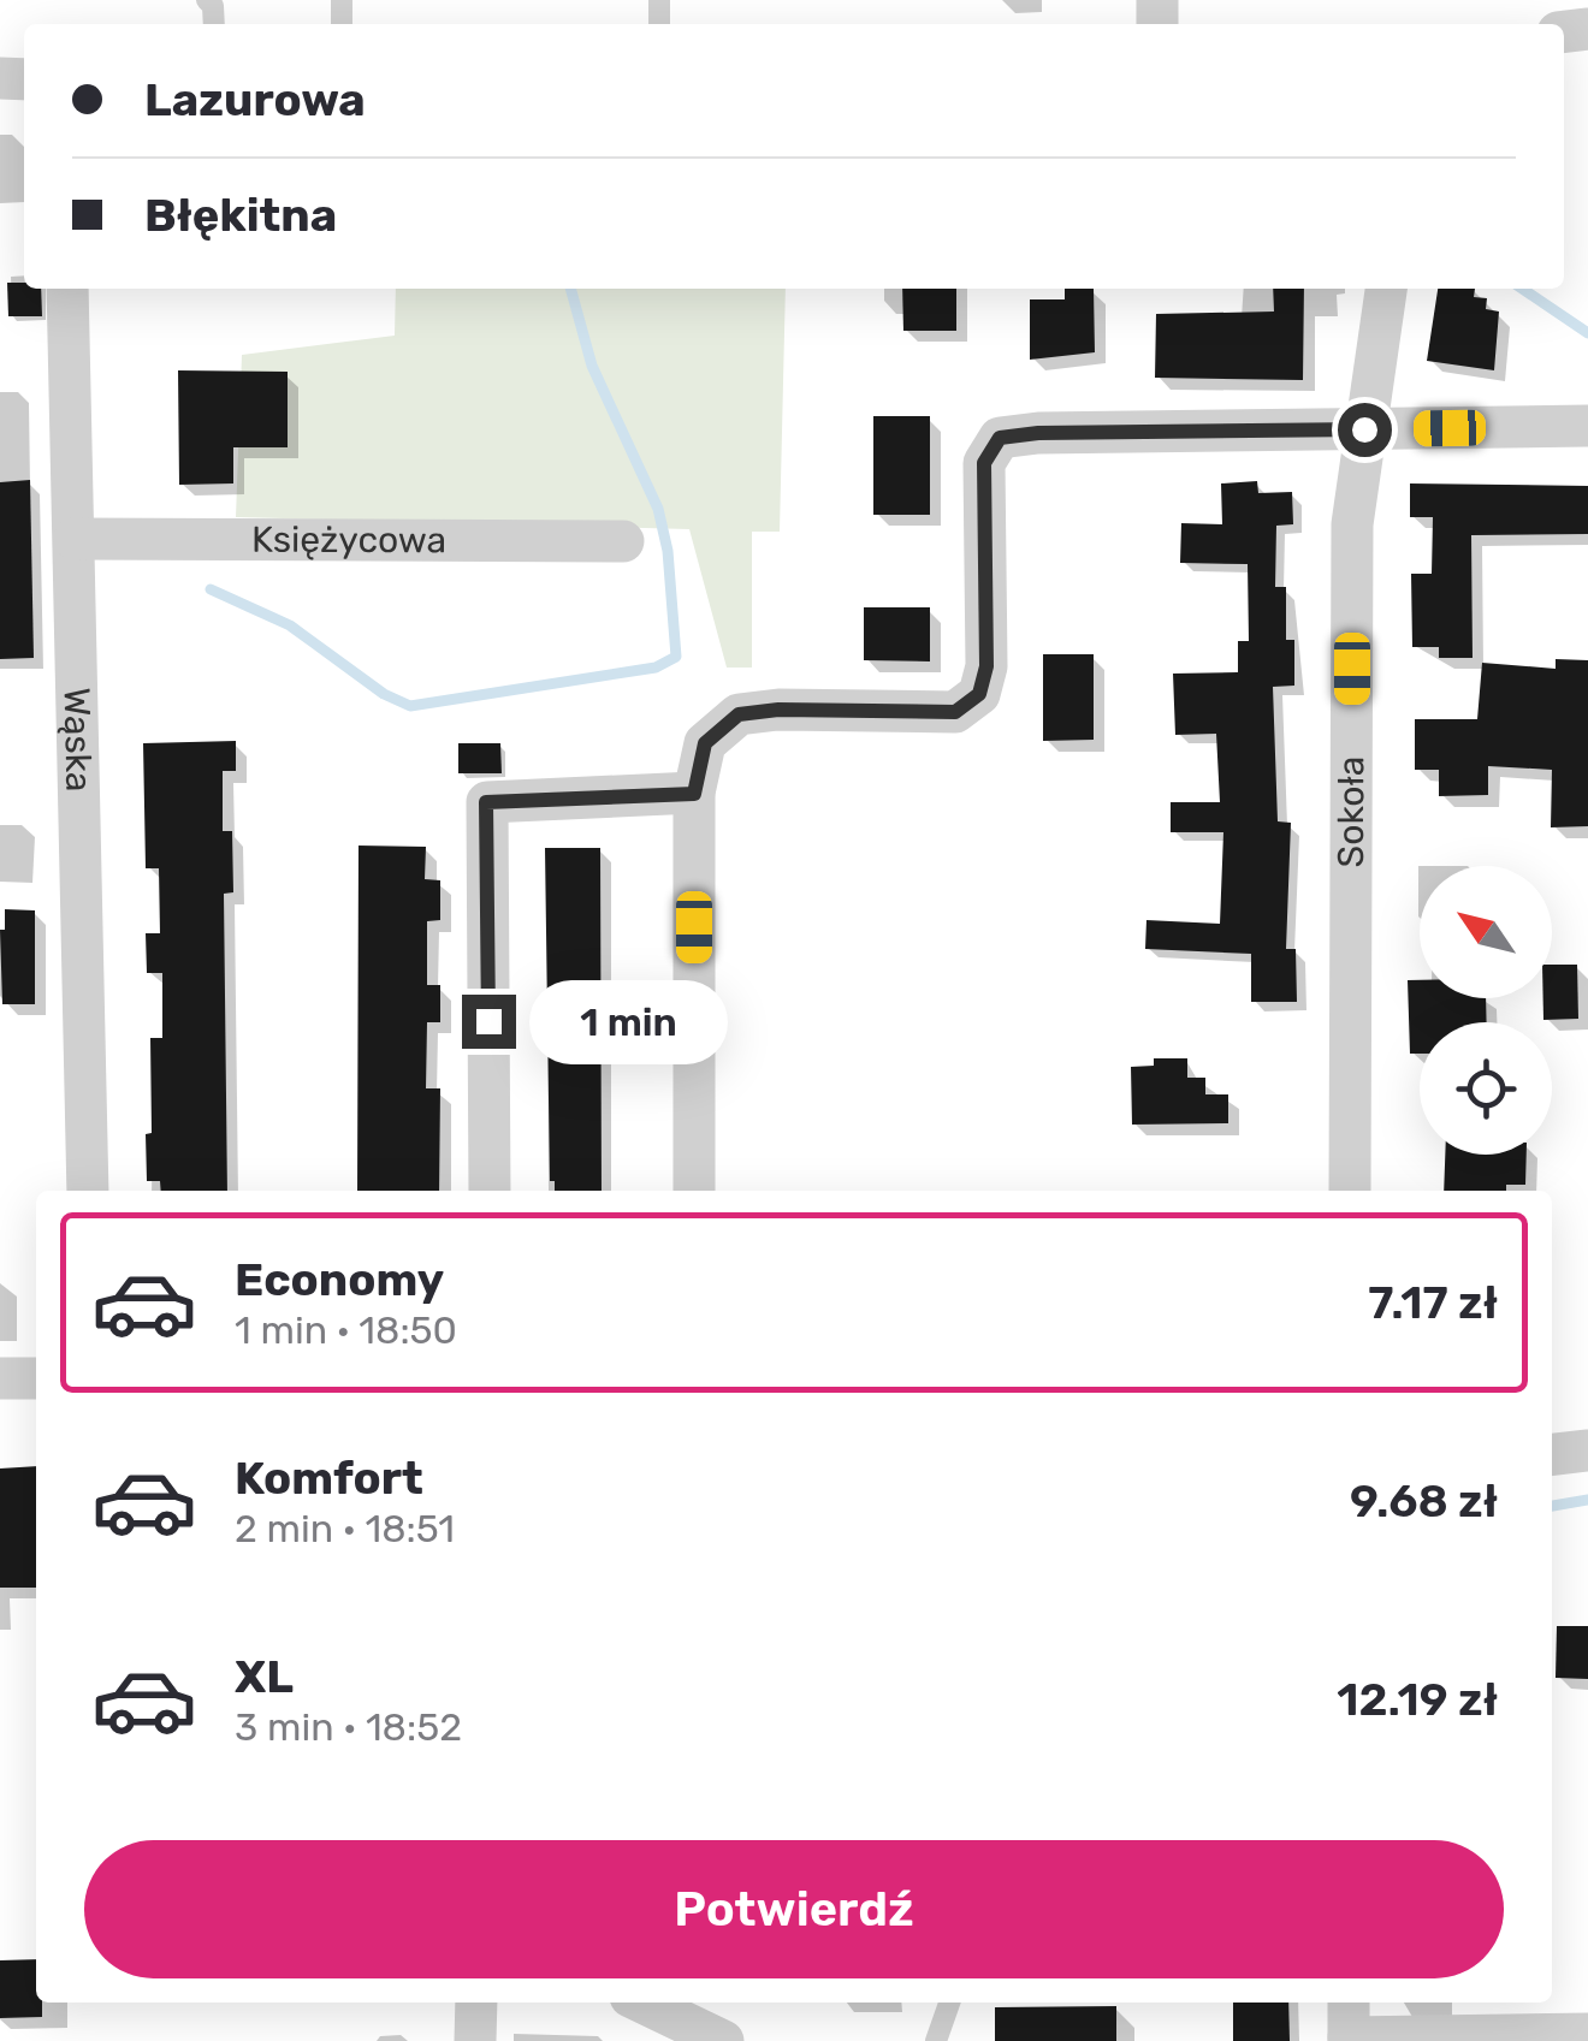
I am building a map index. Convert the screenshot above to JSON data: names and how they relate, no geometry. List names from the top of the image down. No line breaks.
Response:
{"streets":{"street":["Księżycowa","Wąska","Sokoła"]},"crossings":[["Księżycowa","Wąska"]],"north":"top left","page":{"banner":["Lazurowa","Błękitna"],"bubble":"1 min","list":[{"name":"Economy","note":"1 min · 18:50","value":"7.17 zł"},{"name":"Komfort","note":"2 min · 18:51","value":"9.68 zł"},{"name":"XL","note":"3 min · 18:52","value":"12.19 zł"}],"buttons":"Potwierdź"}}
